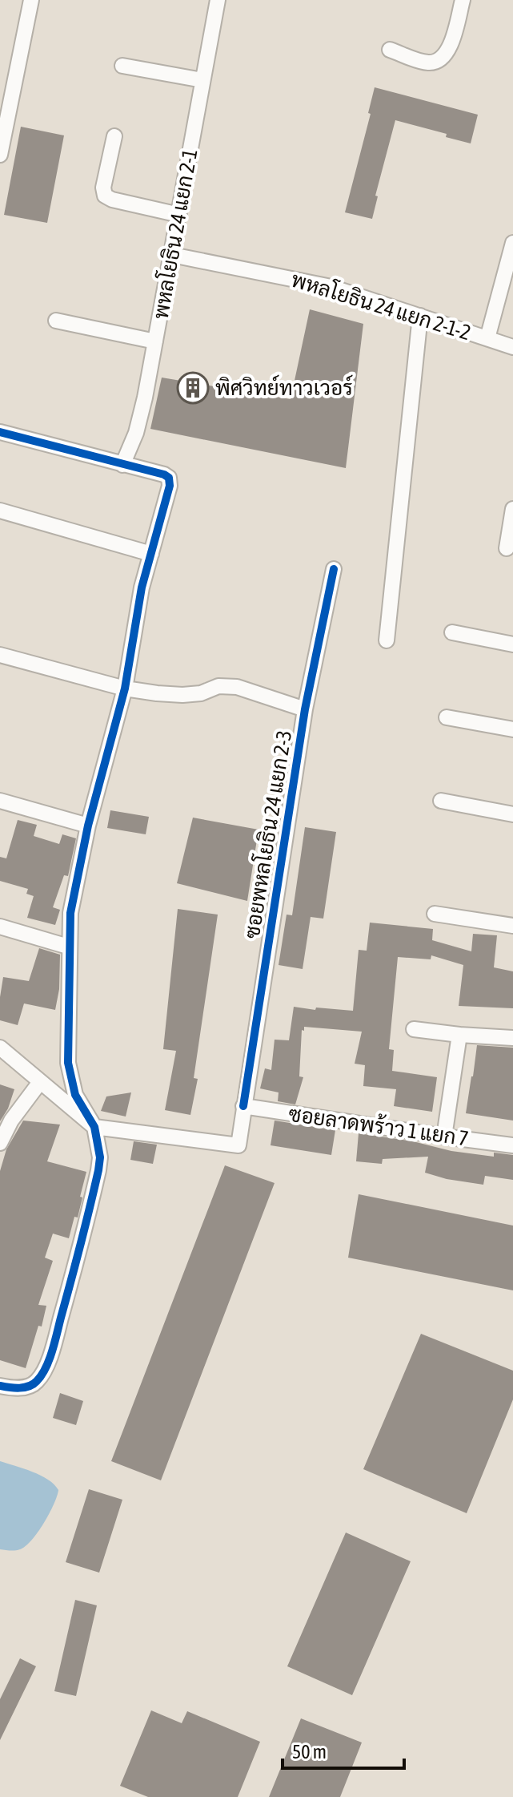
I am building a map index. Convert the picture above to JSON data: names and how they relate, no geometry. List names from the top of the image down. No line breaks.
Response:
{"streets":{"street":["พหลโยธิน 24 แยก 2-1","พหลโยธิน 24 แยก 2-1-2","ซอยพหลโยธิน 24 แยก 2-3","ซอยลาดพร้าว 1 แยก 7"]},"crossings":[["พหลโยธิน 24 แยก 2-1","พหลโยธิน 24 แยก 2-1-2"],["ซอยพหลโยธิน 24 แยก 2-3","ซอยลาดพร้าว 1 แยก 7"]],"places":{"building":["พิศวิทย์ทาวเวอร์"]},"scale_bar":"50 m"}
